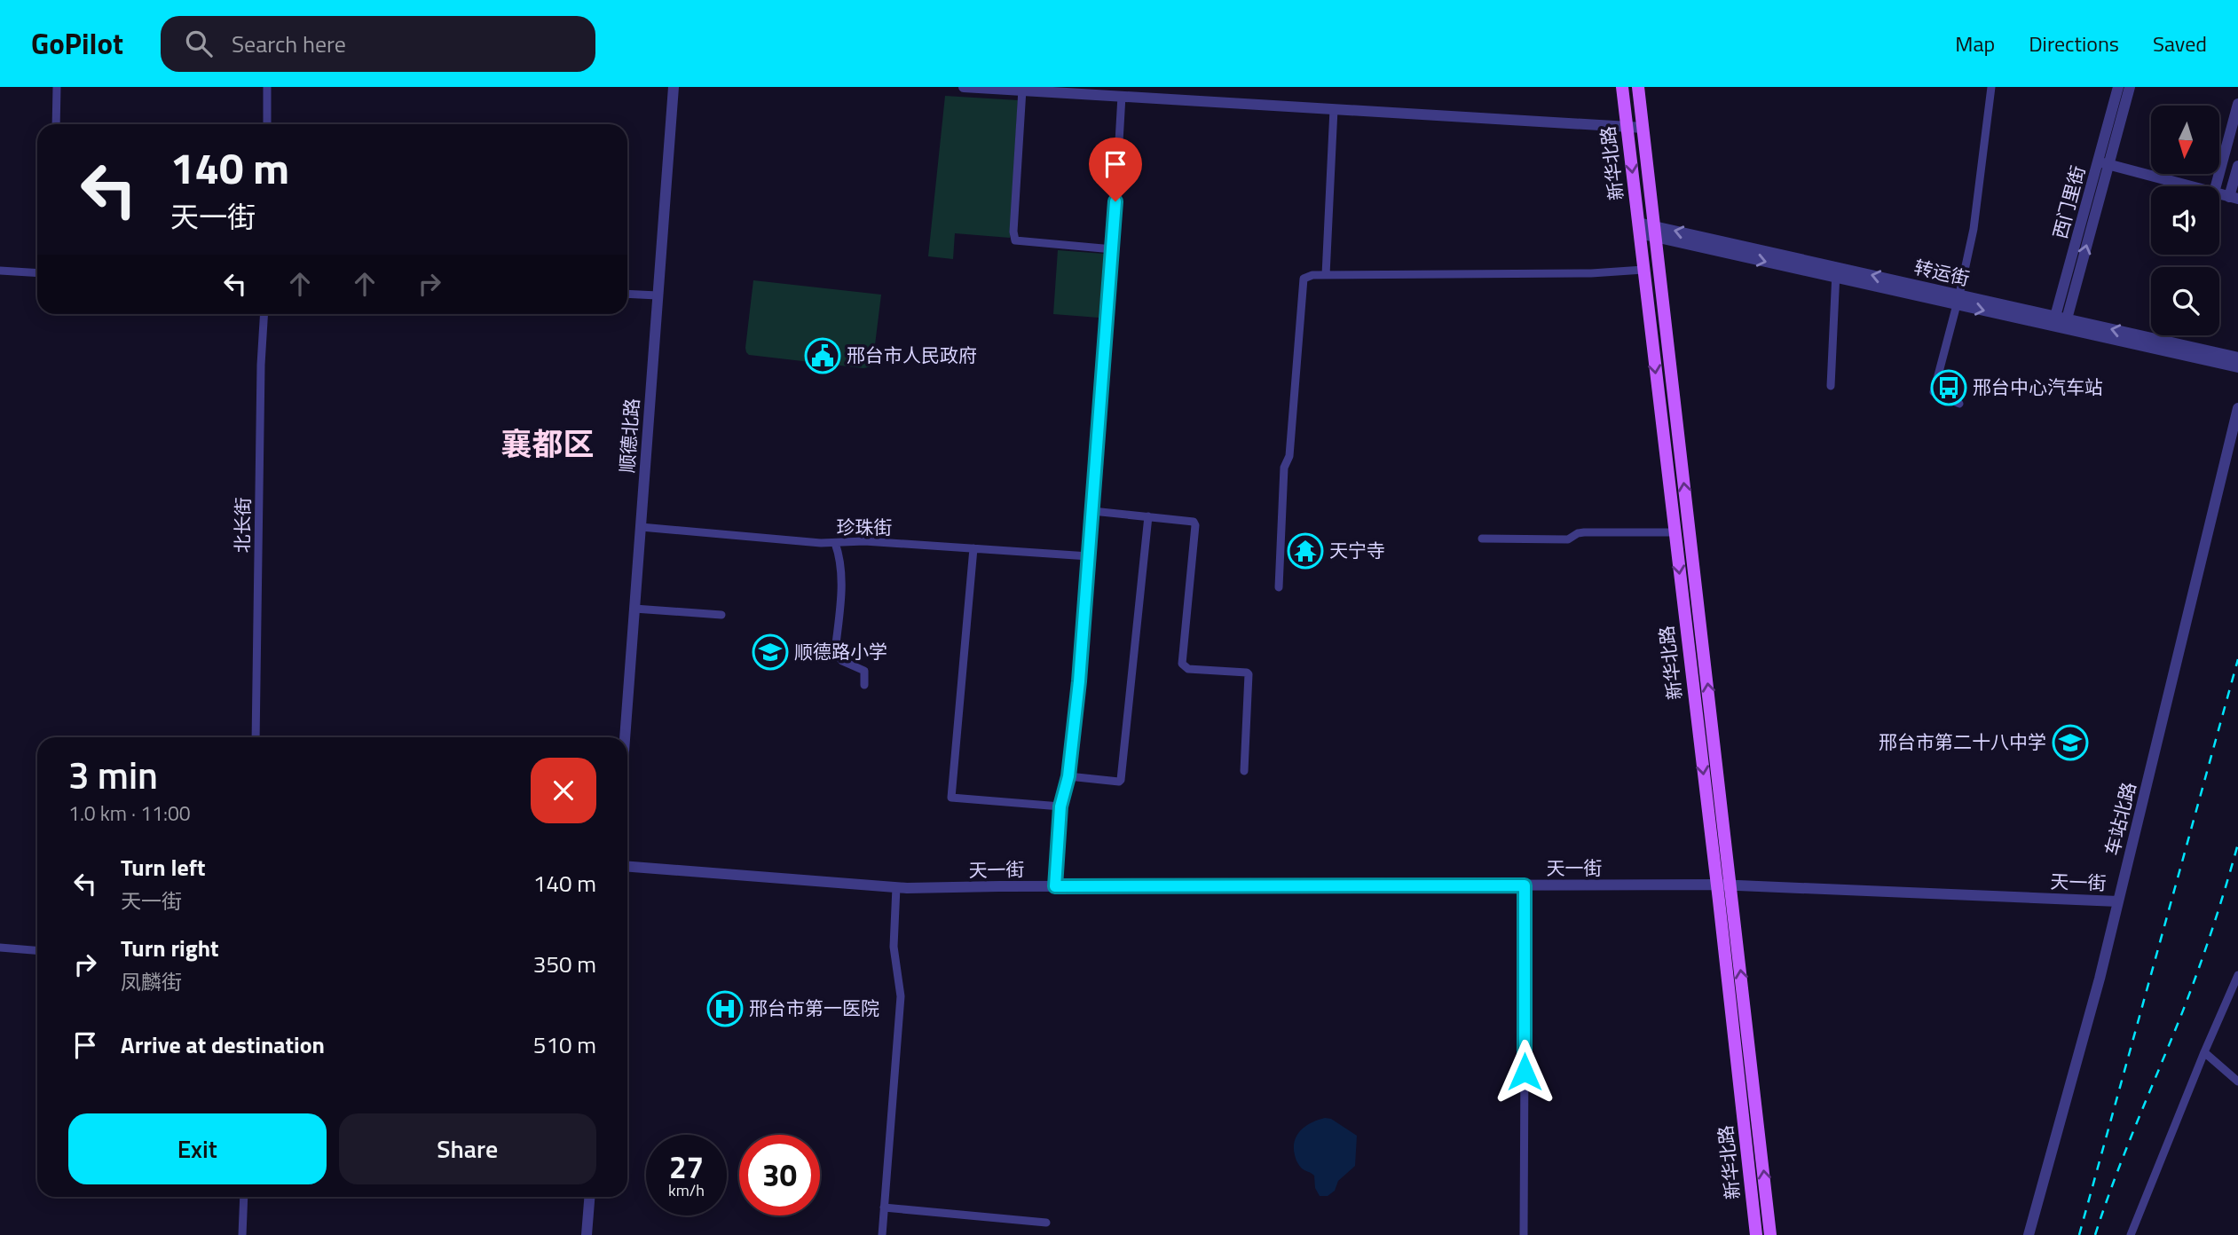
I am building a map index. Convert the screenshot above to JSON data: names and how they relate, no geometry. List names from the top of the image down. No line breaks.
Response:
{"streets":{"main road":["新华北路"],"street":["西门里街","转运街","顺德北路","北长街","珍珠街","车站北路","天一街"]},"crossings":[["新华北路","转运街"],["新华北路","天一街"],["顺德北路","珍珠街"],["车站北路","天一街"]],"districts":["襄都区"],"places":{"public building":["邢台市人民政府"],"bus stop":["邢台中心汽车站"],"temple":["天宁寺"],"school or university":["顺德路小学","邢台市第二十八中学"],"hospital":["邢台市第一医院"]},"north":"bottom","page":{"header":"GoPilot","search":"Search here","nav":["Map","Directions","Saved"],"turn":["140 m","天一街"],"heading":["3 min","1.0 km · 11:00"],"list":[{"name":"Turn left","note":"天一街","value":"140 m"},{"name":"Turn right","note":"凤麟街","value":"350 m"},{"name":"Arrive at destination","value":"510 m"}],"buttons":["Exit","Share"],"speed":"27 km/h","limit":"30"}}
